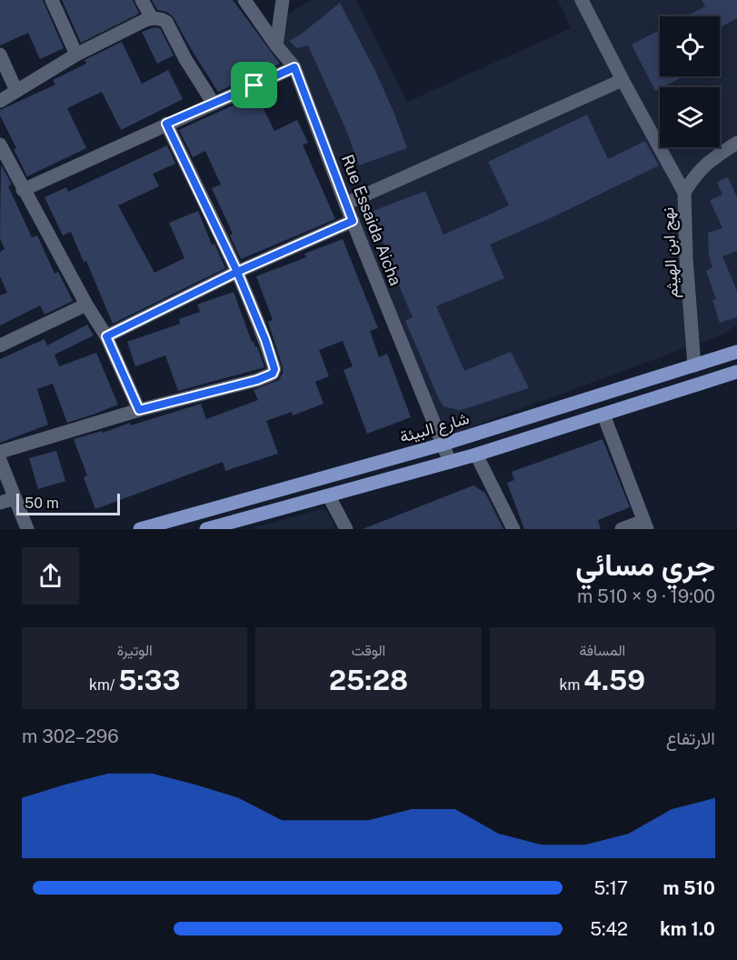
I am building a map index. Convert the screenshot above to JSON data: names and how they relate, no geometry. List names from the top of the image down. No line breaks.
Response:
{"streets":{"main road":["شارع البيئة"],"street":["Rue Essaida Aicha","نهج ابن الهيثم"]},"crossings":[["Rue Essaida Aicha","شارع البيئة"],["نهج ابن الهيثم","شارع البيئة"]],"scale_bar":"50 m","page":{"scale":"50 m","heading":["جري مسائي","19:00 · 9 × 510 m"],"stats":[["المسافة","4.59 km"],["الوقت","25:28"],["الوتيرة","5:33 /km"]],"chart":["الارتفاع","296–302 m"],"list":[{"name":"510 m","note":"5:17"},{"name":"1.0 km","note":"5:42"}]}}
